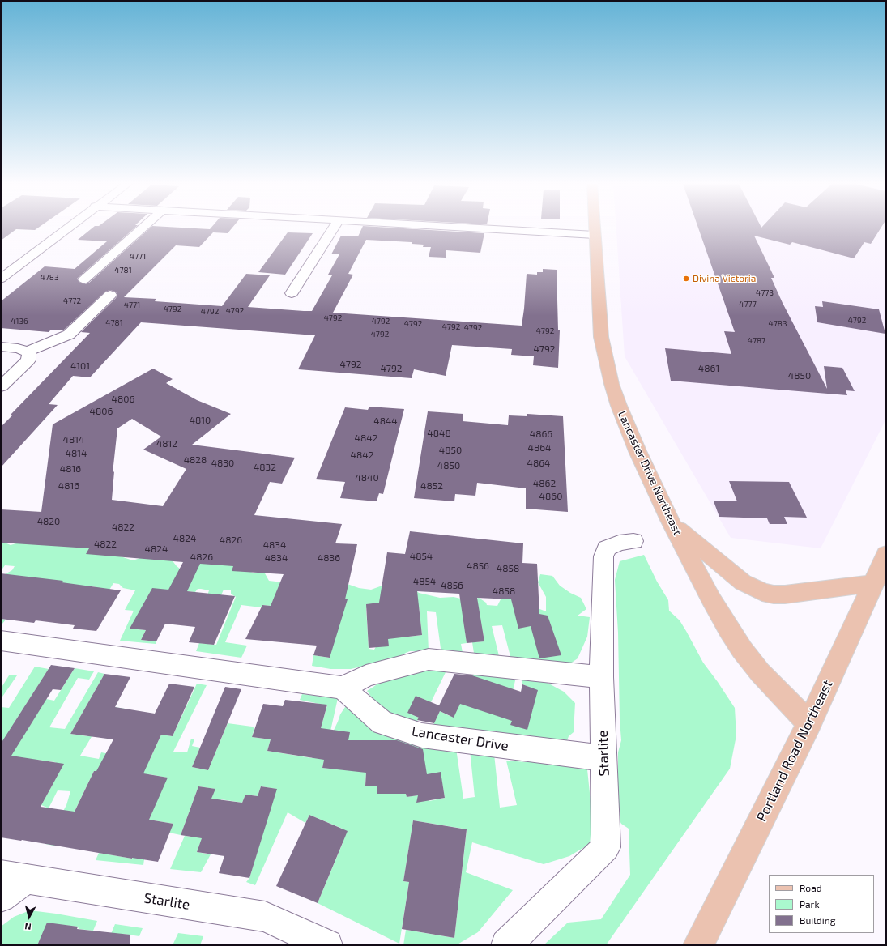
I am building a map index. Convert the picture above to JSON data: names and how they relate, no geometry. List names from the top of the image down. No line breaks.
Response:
{"streets":{"main road":["Lancaster Drive Northeast","Portland Road Northeast"],"street":["Lancaster Drive","Starlite"]},"crossings":[["Lancaster Drive Northeast","Portland Road Northeast"],["Lancaster Drive","Starlite"]],"places":["Divina Victoria"],"house_numbers":["4771","4781","4783","4773","4772","4777","4771","4792","4792","4792","4792","4792","4136","4792","4781","4792","4783","4792","4792","4792","4792","4787","4792","4792","4101","4792","4861","4850","4806","4806","4810","4844","4848","4866","4842","4814","4812","4864","4850","4814","4842","4828","4830","4864","4850","4832","4816","4840","4862","4816","4852","4860","4820","4822","4824","4826","4822","4834","4824","4854","4826","4834","4836","4856","4858","4854","4856","4858"],"legend":["Road","Park","Building"],"north":"bottom"}
